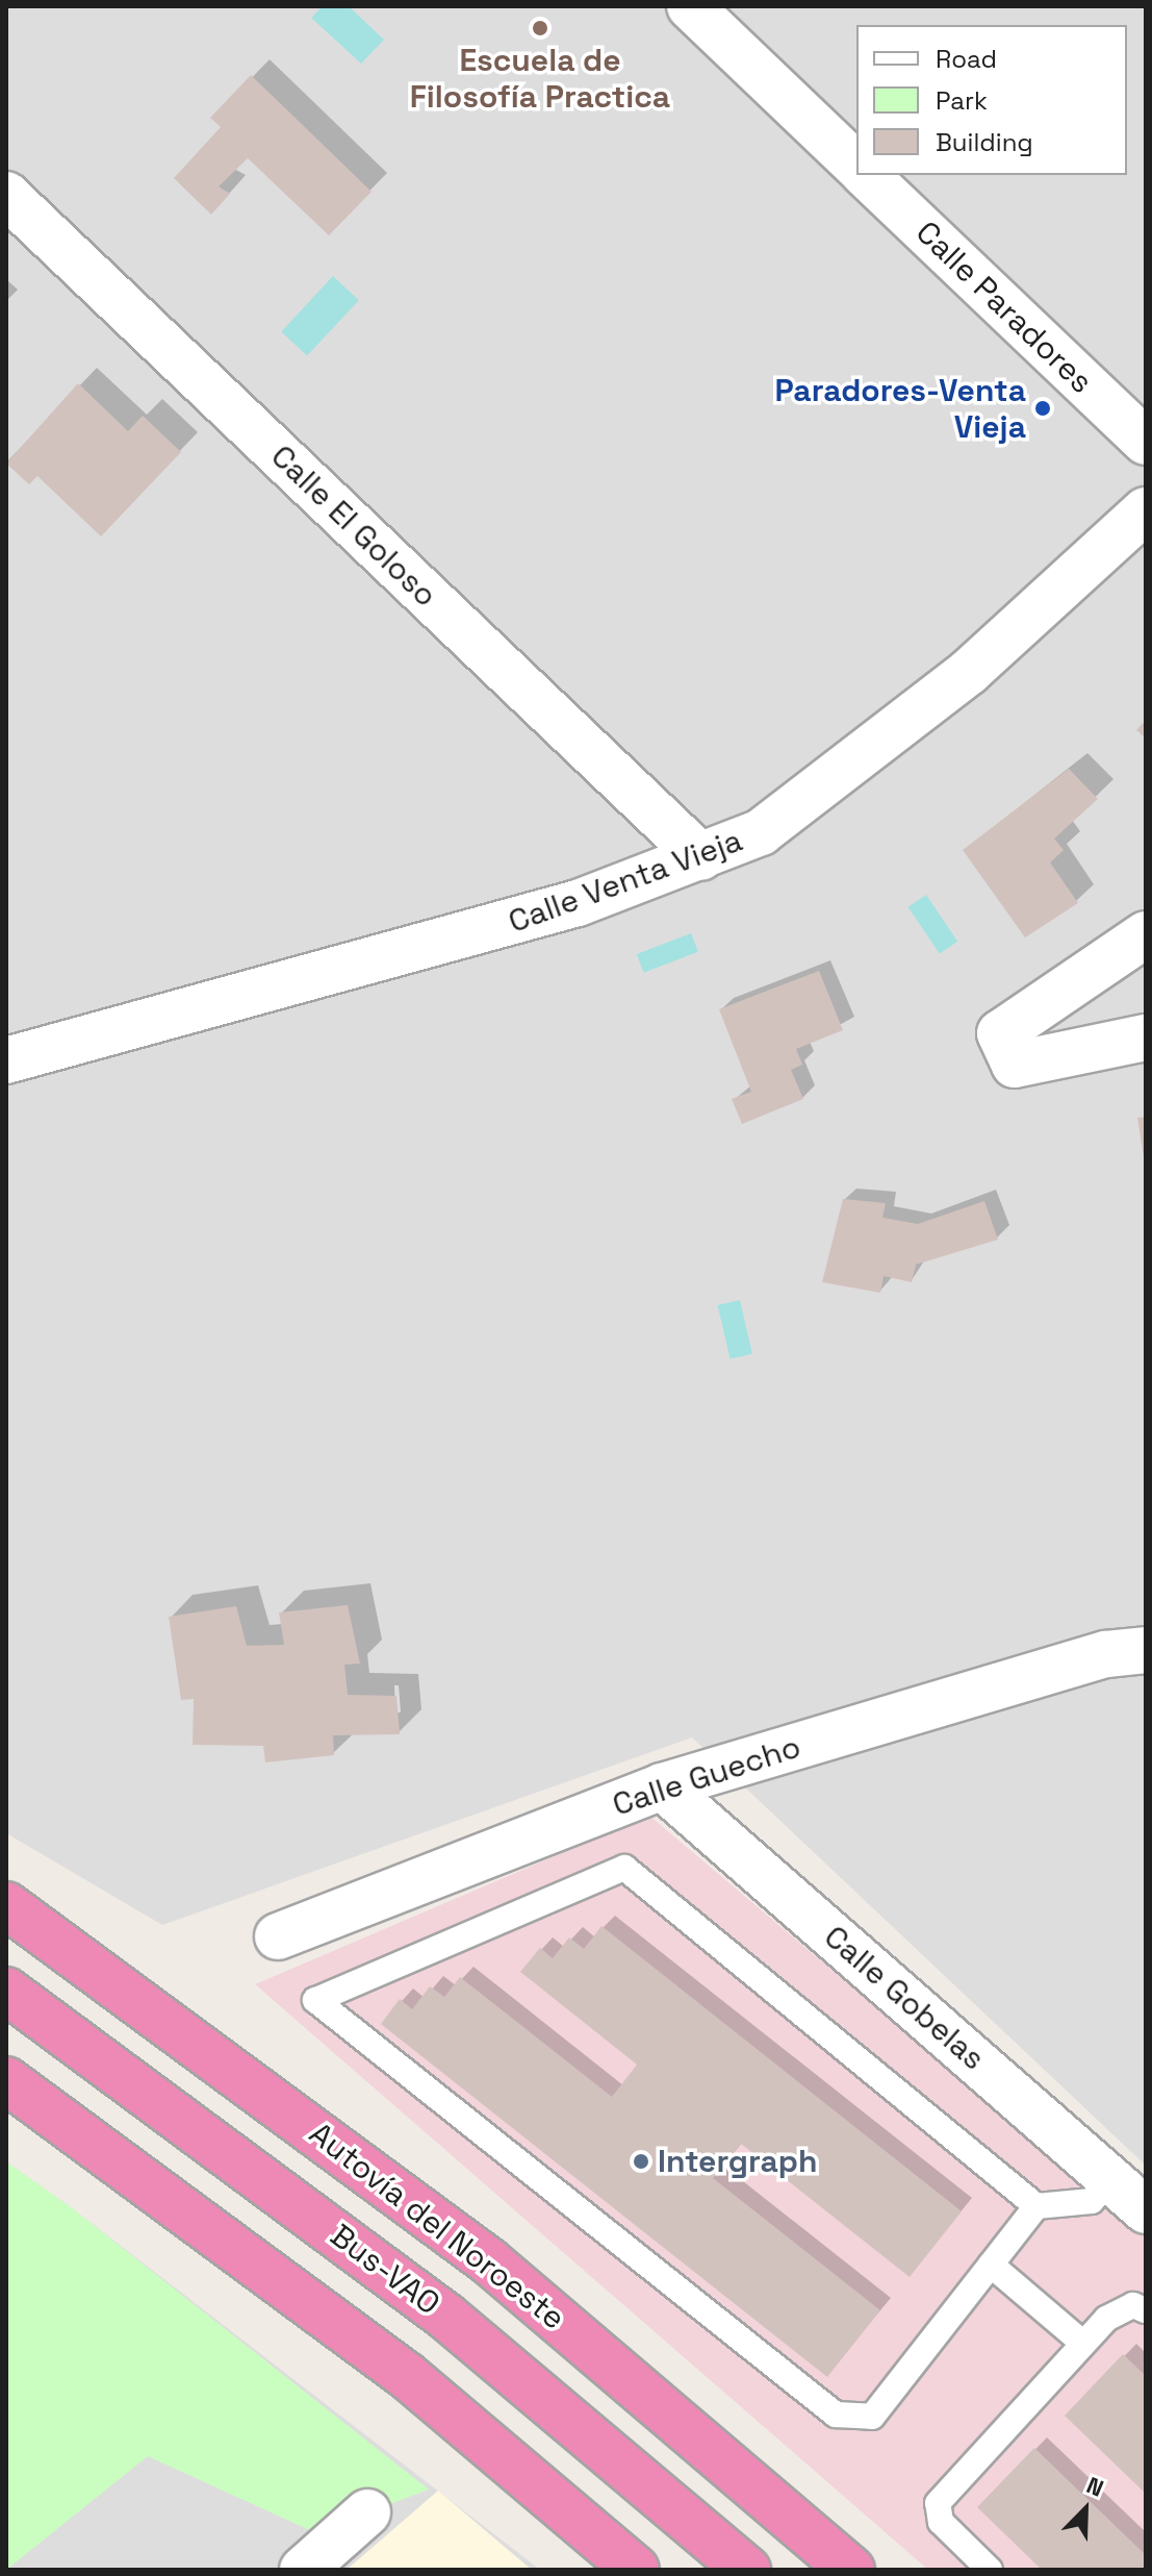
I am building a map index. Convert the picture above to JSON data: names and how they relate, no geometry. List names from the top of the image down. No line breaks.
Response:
{"streets":{"highway":["Autovía del Noroeste","Bus-VAO"],"street":["Calle Paradores","Calle El Goloso","Calle Venta Vieja","Calle Guecho","Calle Gobelas"]},"crossings":[["Calle El Goloso","Calle Venta Vieja"],["Calle Guecho","Calle Gobelas"]],"places":["Escuela de Filosofía Practica","Paradores-Venta Vieja","Intergraph"],"legend":["Road","Park","Building"],"north":"top right"}
